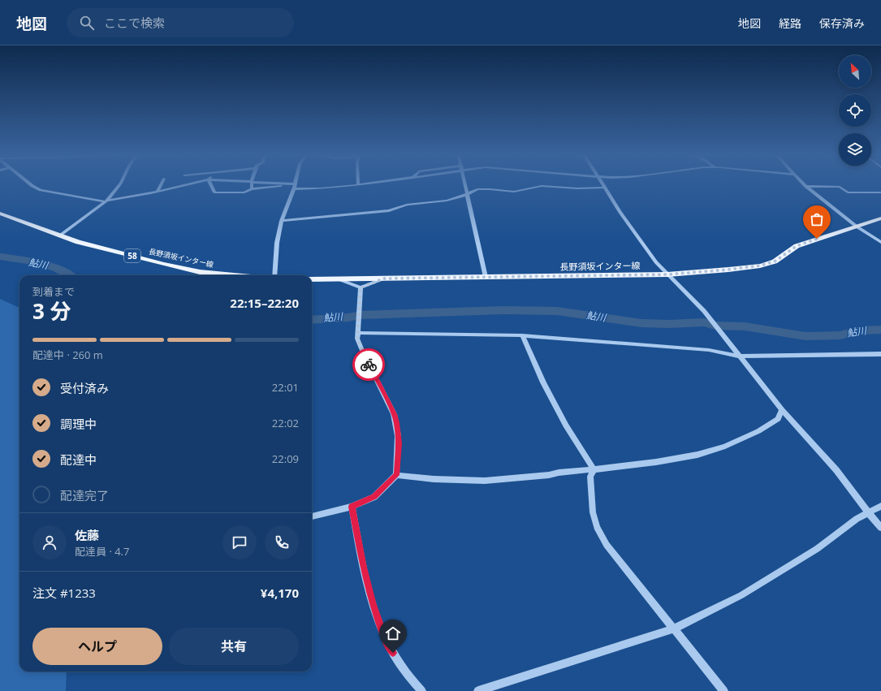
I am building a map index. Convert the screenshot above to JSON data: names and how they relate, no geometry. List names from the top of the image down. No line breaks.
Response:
{"streets":{"main road":["58","長野須坂インター線"]},"water":["鮎川"],"north":"top left","page":{"header":"地図","search":"ここで検索","nav":["地図","経路","保存済み"],"heading":["3 分","到着まで","22:15–22:20"],"panel":["佐藤","配達員 · 4.7","注文 #1233","¥4,170"],"bar":"配達中 · 260 m","list":[["受付済み","22:01"],["調理中","22:02"],["配達中","22:09"],"配達完了"],"buttons":["ヘルプ","共有"]}}
